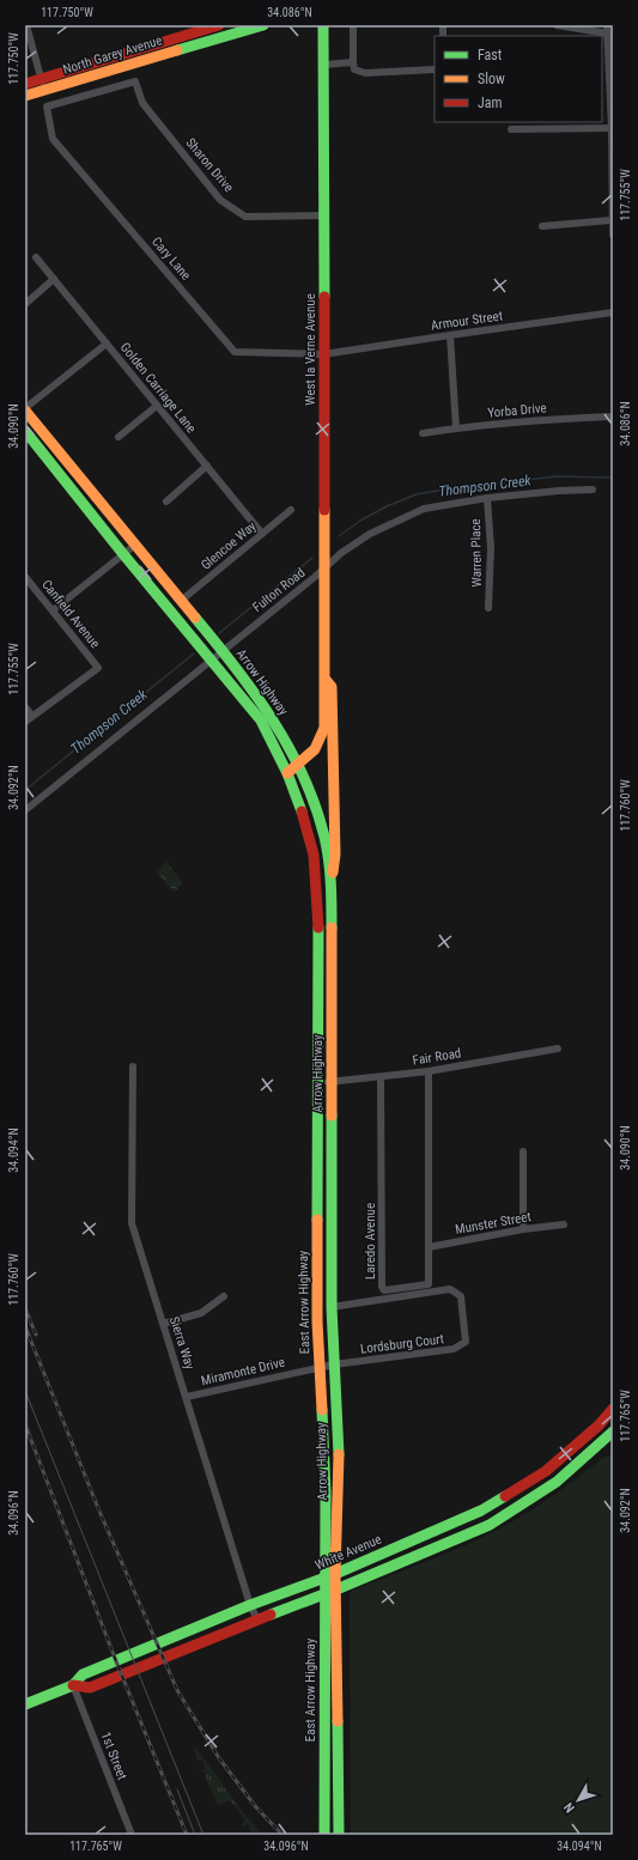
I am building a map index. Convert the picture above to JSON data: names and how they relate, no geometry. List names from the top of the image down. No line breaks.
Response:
{"streets":{"main road":["North Garey Avenue","West la Verne Avenue","Arrow Highway","East Arrow Highway","White Avenue"],"street":["Sharon Drive","Cary Lane","Armour Street","Golden Carriage Lane","Yorba Drive","Glencoe Way","Warren Place","Fulton Road","Canfield Avenue","Fair Road","Munster Street","Laredo Avenue","Sierra Way","Lordsburg Court","Miramonte Drive","1st Street"]},"crossings":[["Sharon Drive","Cary Lane"],["Sharon Drive","West la Verne Avenue"],["Cary Lane","Armour Street"],["Cary Lane","West la Verne Avenue"],["Armour Street","West la Verne Avenue"],["West la Verne Avenue","Fulton Road"],["West la Verne Avenue","Arrow Highway"],["West la Verne Avenue","East Arrow Highway"],["Golden Carriage Lane","Glencoe Way"],["Glencoe Way","Arrow Highway"],["Warren Place","Fulton Road"],["Fulton Road","Arrow Highway"],["Arrow Highway","Fair Road"],["Arrow Highway","East Arrow Highway"],["Arrow Highway","Lordsburg Court"],["Arrow Highway","Miramonte Drive"],["Arrow Highway","White Avenue"],["Fair Road","Laredo Avenue"],["Fair Road","East Arrow Highway"],["Munster Street","Laredo Avenue"],["East Arrow Highway","Miramonte Drive"],["East Arrow Highway","White Avenue"],["Sierra Way","Miramonte Drive"],["Sierra Way","White Avenue"],["Lordsburg Court","Miramonte Drive"],["White Avenue","1st Street"]],"water":["Thompson Creek"],"legend":["Fast","Slow","Jam"],"north":"bottom left","coordinates":["117.750°W","34.086°N","117.755°W","34.090°N","34.092°N","117.760°W","34.094°N","117.765°W","34.096°N"]}
